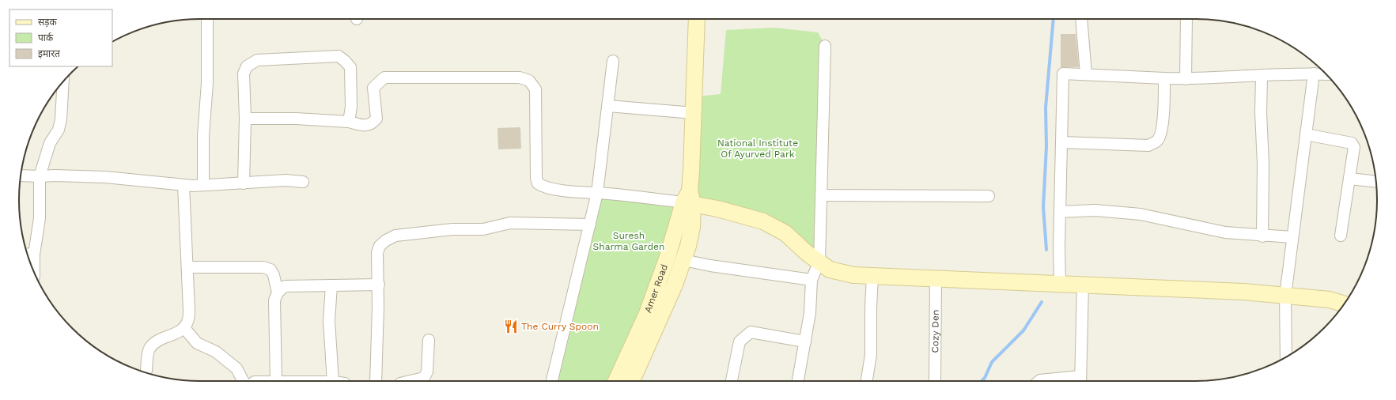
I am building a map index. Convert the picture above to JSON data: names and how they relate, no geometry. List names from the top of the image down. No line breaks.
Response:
{"streets":{"street":["Amer Road","Cozy Den"]},"parks":["National Institute Of Ayurved Park","Suresh Sharma Garden"],"places":{"restaurant":["The Curry Spoon"]},"legend":["सड़क","पार्क","इमारत"]}
